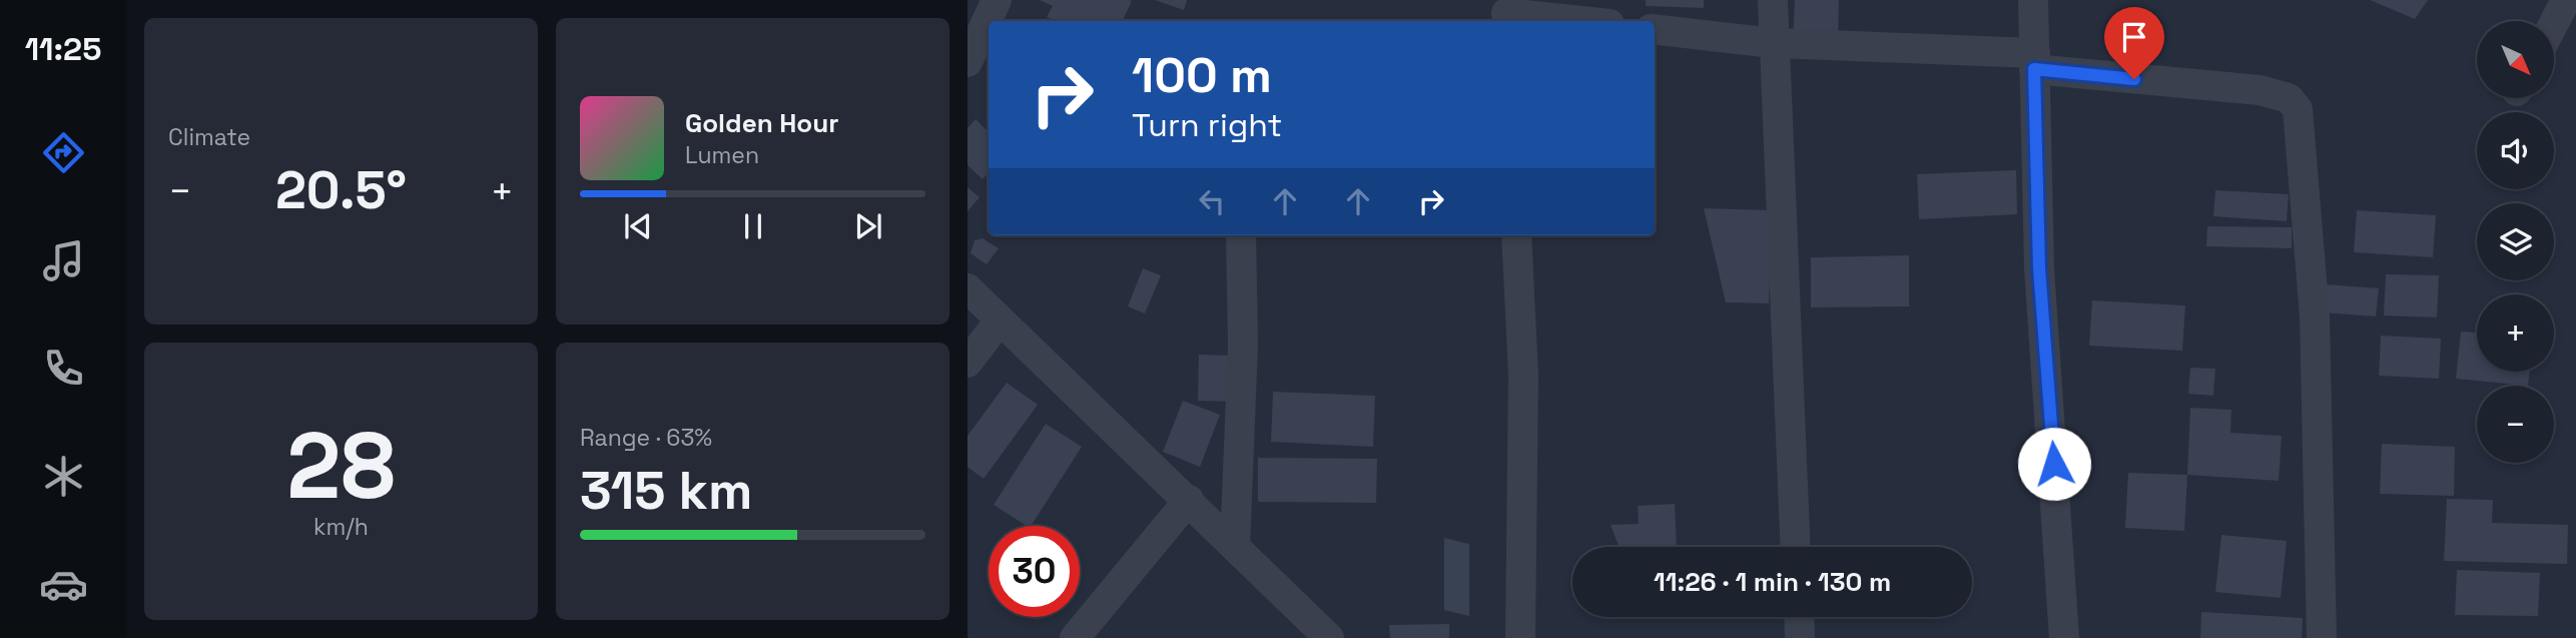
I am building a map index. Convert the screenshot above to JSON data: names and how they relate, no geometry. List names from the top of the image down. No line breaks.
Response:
{"north":"bottom right","page":{"tabs":"11:25","tile":["Climate",["28","km/h"],["Range · 63%","315 km"]],"map_buttons":["+","−"],"turn":["100 m","Turn right"],"song":["Golden Hour","Lumen"],"heat":["−","20.5°","+"],"limit":"30","trip":"11:26 · 1 min · 130 m"}}
